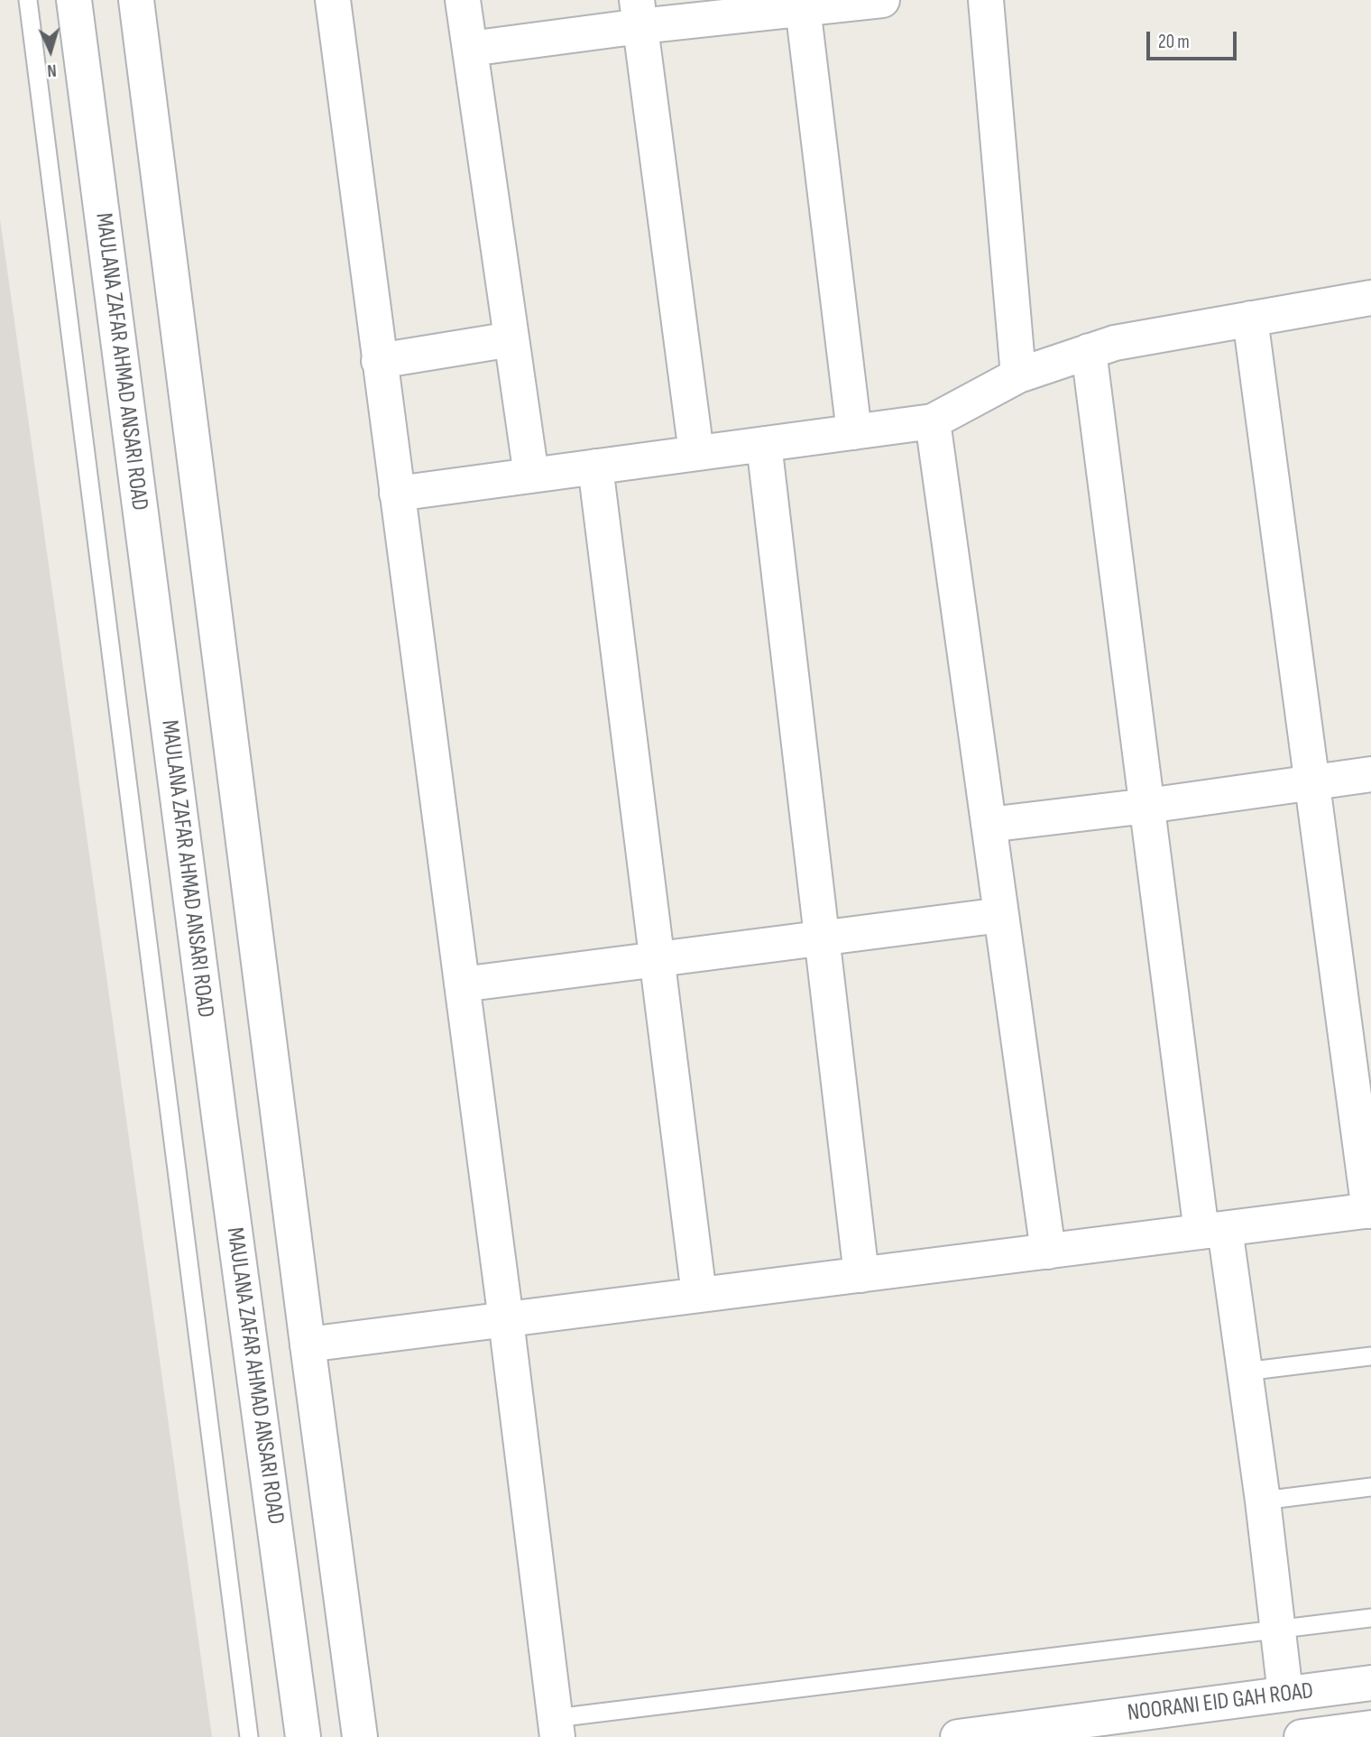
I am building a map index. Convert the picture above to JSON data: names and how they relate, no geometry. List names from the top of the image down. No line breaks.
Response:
{"streets":{"street":["MAULANA ZAFAR AHMAD ANSARI ROAD","NOORANI EID GAH ROAD"]},"scale_bar":"20 m","north":"bottom"}
